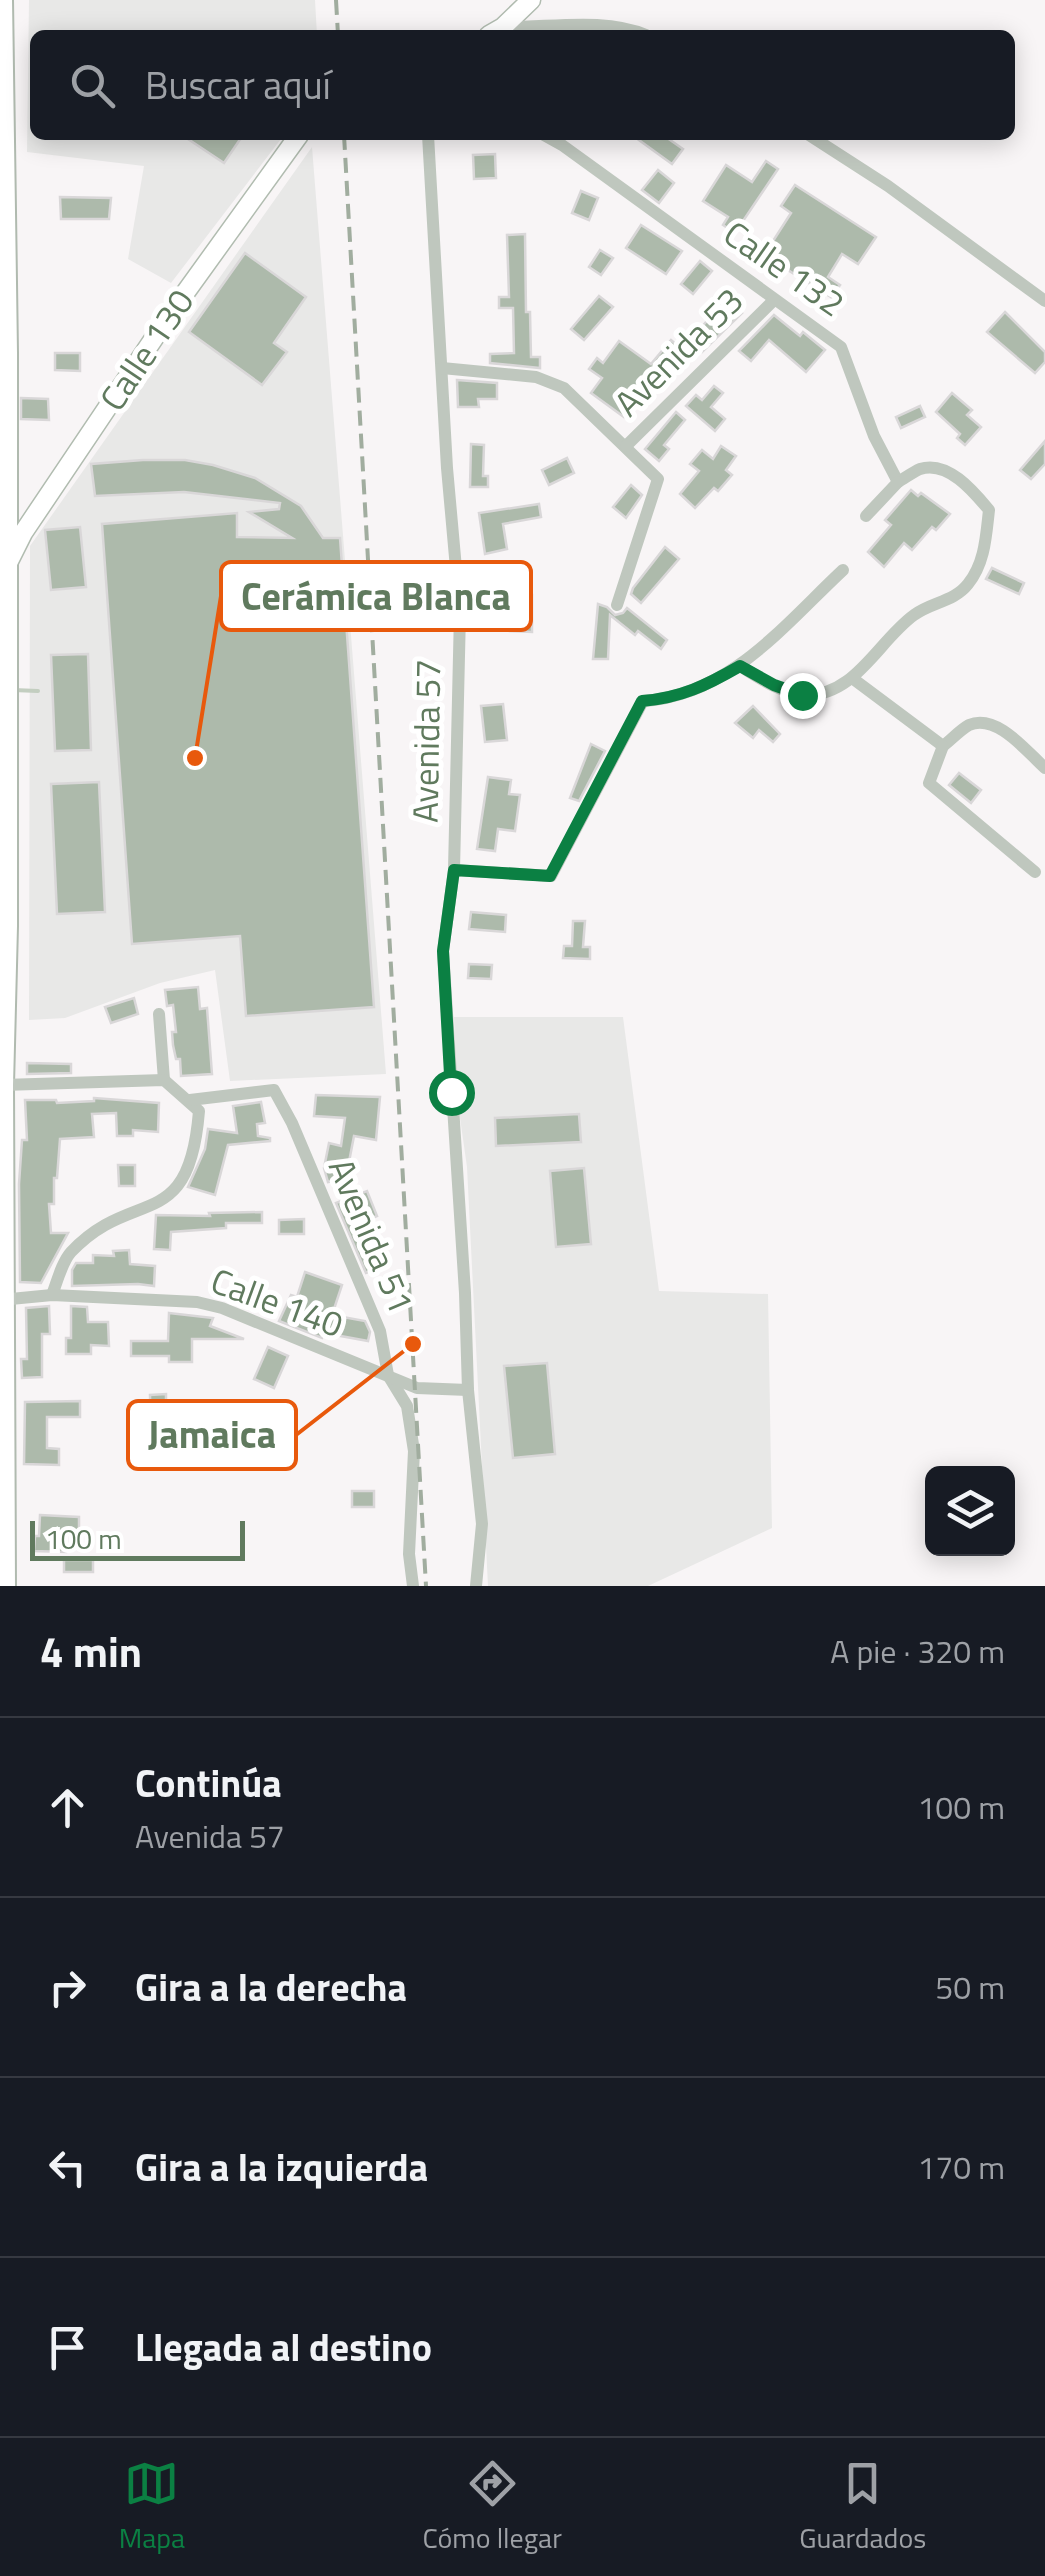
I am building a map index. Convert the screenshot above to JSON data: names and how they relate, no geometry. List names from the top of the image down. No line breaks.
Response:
{"streets":{"main road":["Calle 130"],"street":["Calle 132","Avenida 53","Avenida 57","Avenida 51","Calle 140"]},"crossings":[["Calle 132","Avenida 53"],["Avenida 57","Calle 140"],["Avenida 51","Calle 140"]],"places":["Cerámica Blanca","Jamaica"],"scale_bar":"100 m","page":{"search":"Buscar aquí","scale":"100 m","heading":["4 min","A pie · 320 m"],"list":[["Continúa","Avenida 57","100 m"],["Gira a la derecha","50 m"],["Gira a la izquierda","170 m"],"Llegada al destino"],"nav":["Mapa","Cómo llegar","Guardados"]}}
